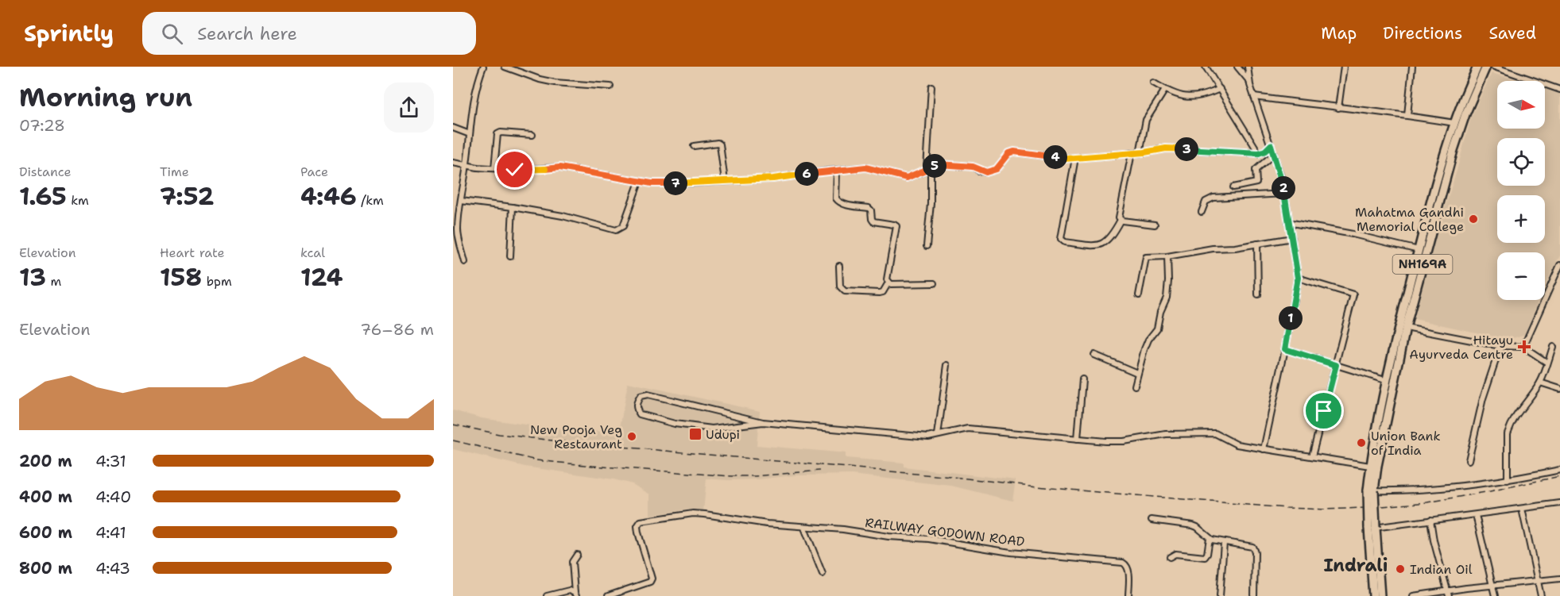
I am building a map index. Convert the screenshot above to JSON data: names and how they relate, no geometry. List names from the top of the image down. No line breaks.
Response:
{"streets":{"highway":["NH169A"],"street":["RAILWAY GODOWN ROAD"]},"districts":["Indrali"],"places":{"other":["Mahatma Gandhi Memorial College","New Pooja Veg Restaurant","Union Bank of India","Indian Oil"],"health":["Hitayu Ayurveda Centre"],"transit":["Udupi"]},"north":"right","page":{"header":"Sprintly","search":"Search here","nav":["Map","Directions","Saved"],"heading":["Morning run","07:28"],"map_buttons":["+","−"],"pins":["3","4","5","6","7","2","1"],"stats":[["Distance","1.65 km"],["Time","7:52"],["Pace","4:46 /km"],["Elevation","13 m"],["Heart rate","158 bpm"],["kcal","124"]],"chart":["Elevation","76–86 m"],"list":[{"name":"200 m","note":"4:31"},{"name":"400 m","note":"4:40"},{"name":"600 m","note":"4:41"},{"name":"800 m","note":"4:43"}]}}
